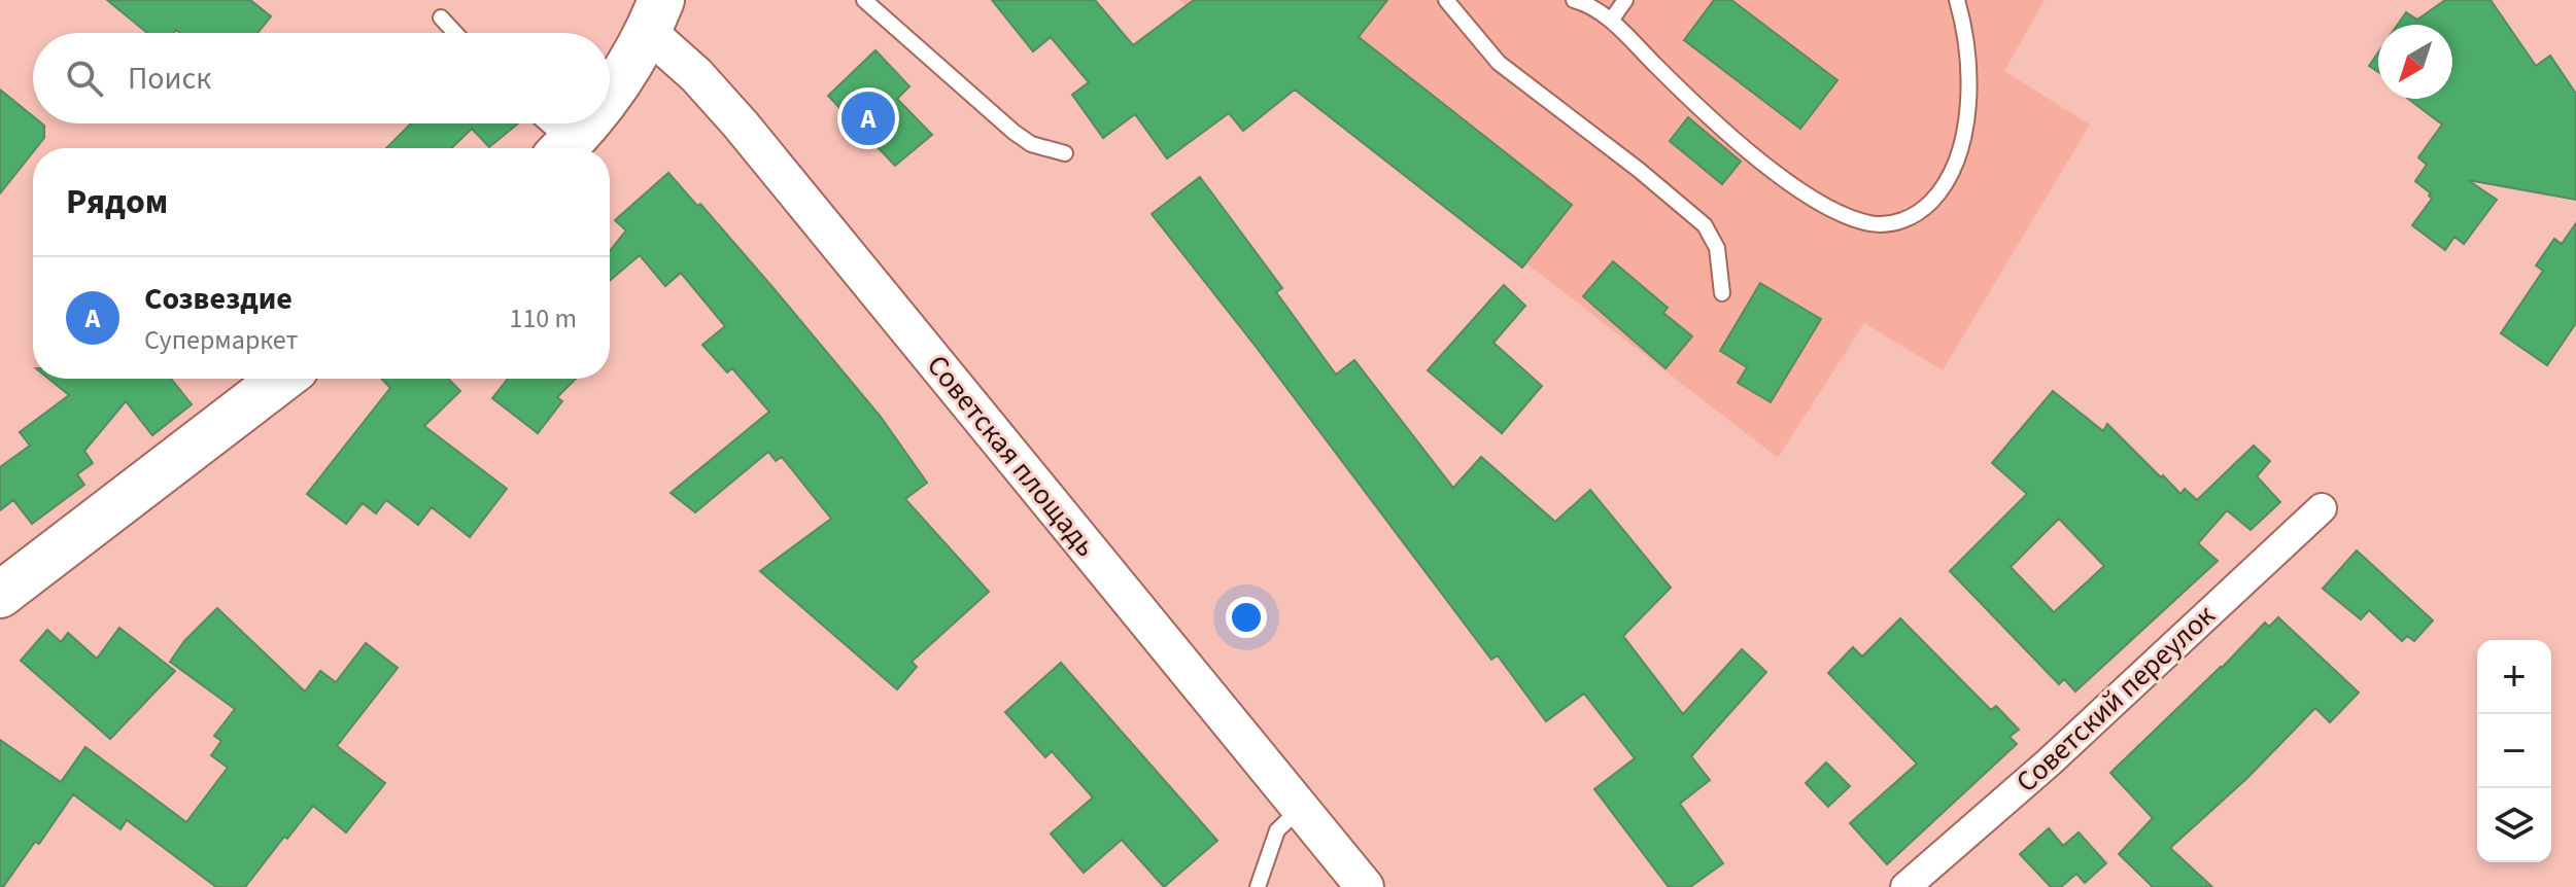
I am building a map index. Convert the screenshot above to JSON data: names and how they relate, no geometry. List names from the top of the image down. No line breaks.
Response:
{"streets":{"street":["Советская площадь","Советский переулок"]},"north":"bottom left","page":{"search":"Поиск","pins":"A","heading":"Рядом","list":[{"mark":"A","name":"Созвездие","note":"Супермаркет","value":"110 m"}],"map_buttons":["+","−"]}}
